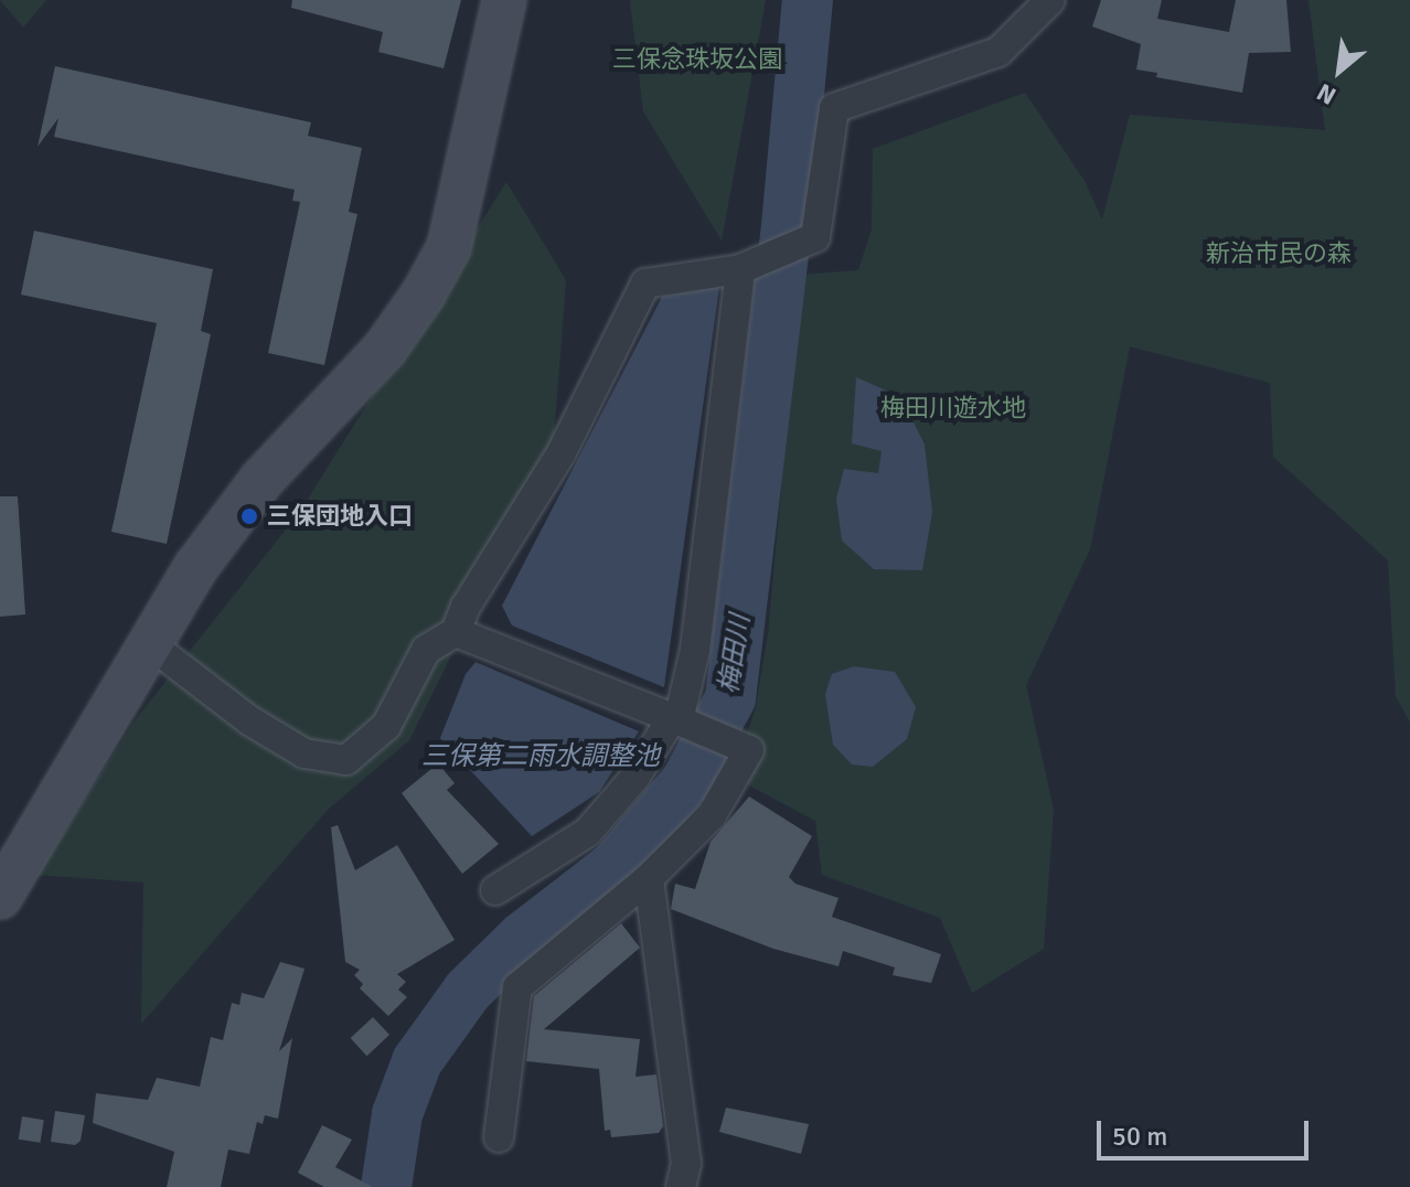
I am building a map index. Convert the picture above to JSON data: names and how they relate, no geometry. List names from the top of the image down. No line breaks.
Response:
{"water":["梅田川","三保第二雨水調整池"],"parks":["三保念珠坂公園","新治市民の森","梅田川遊水地"],"places":["三保団地入口"],"scale_bar":"50 m","north":"bottom left"}
